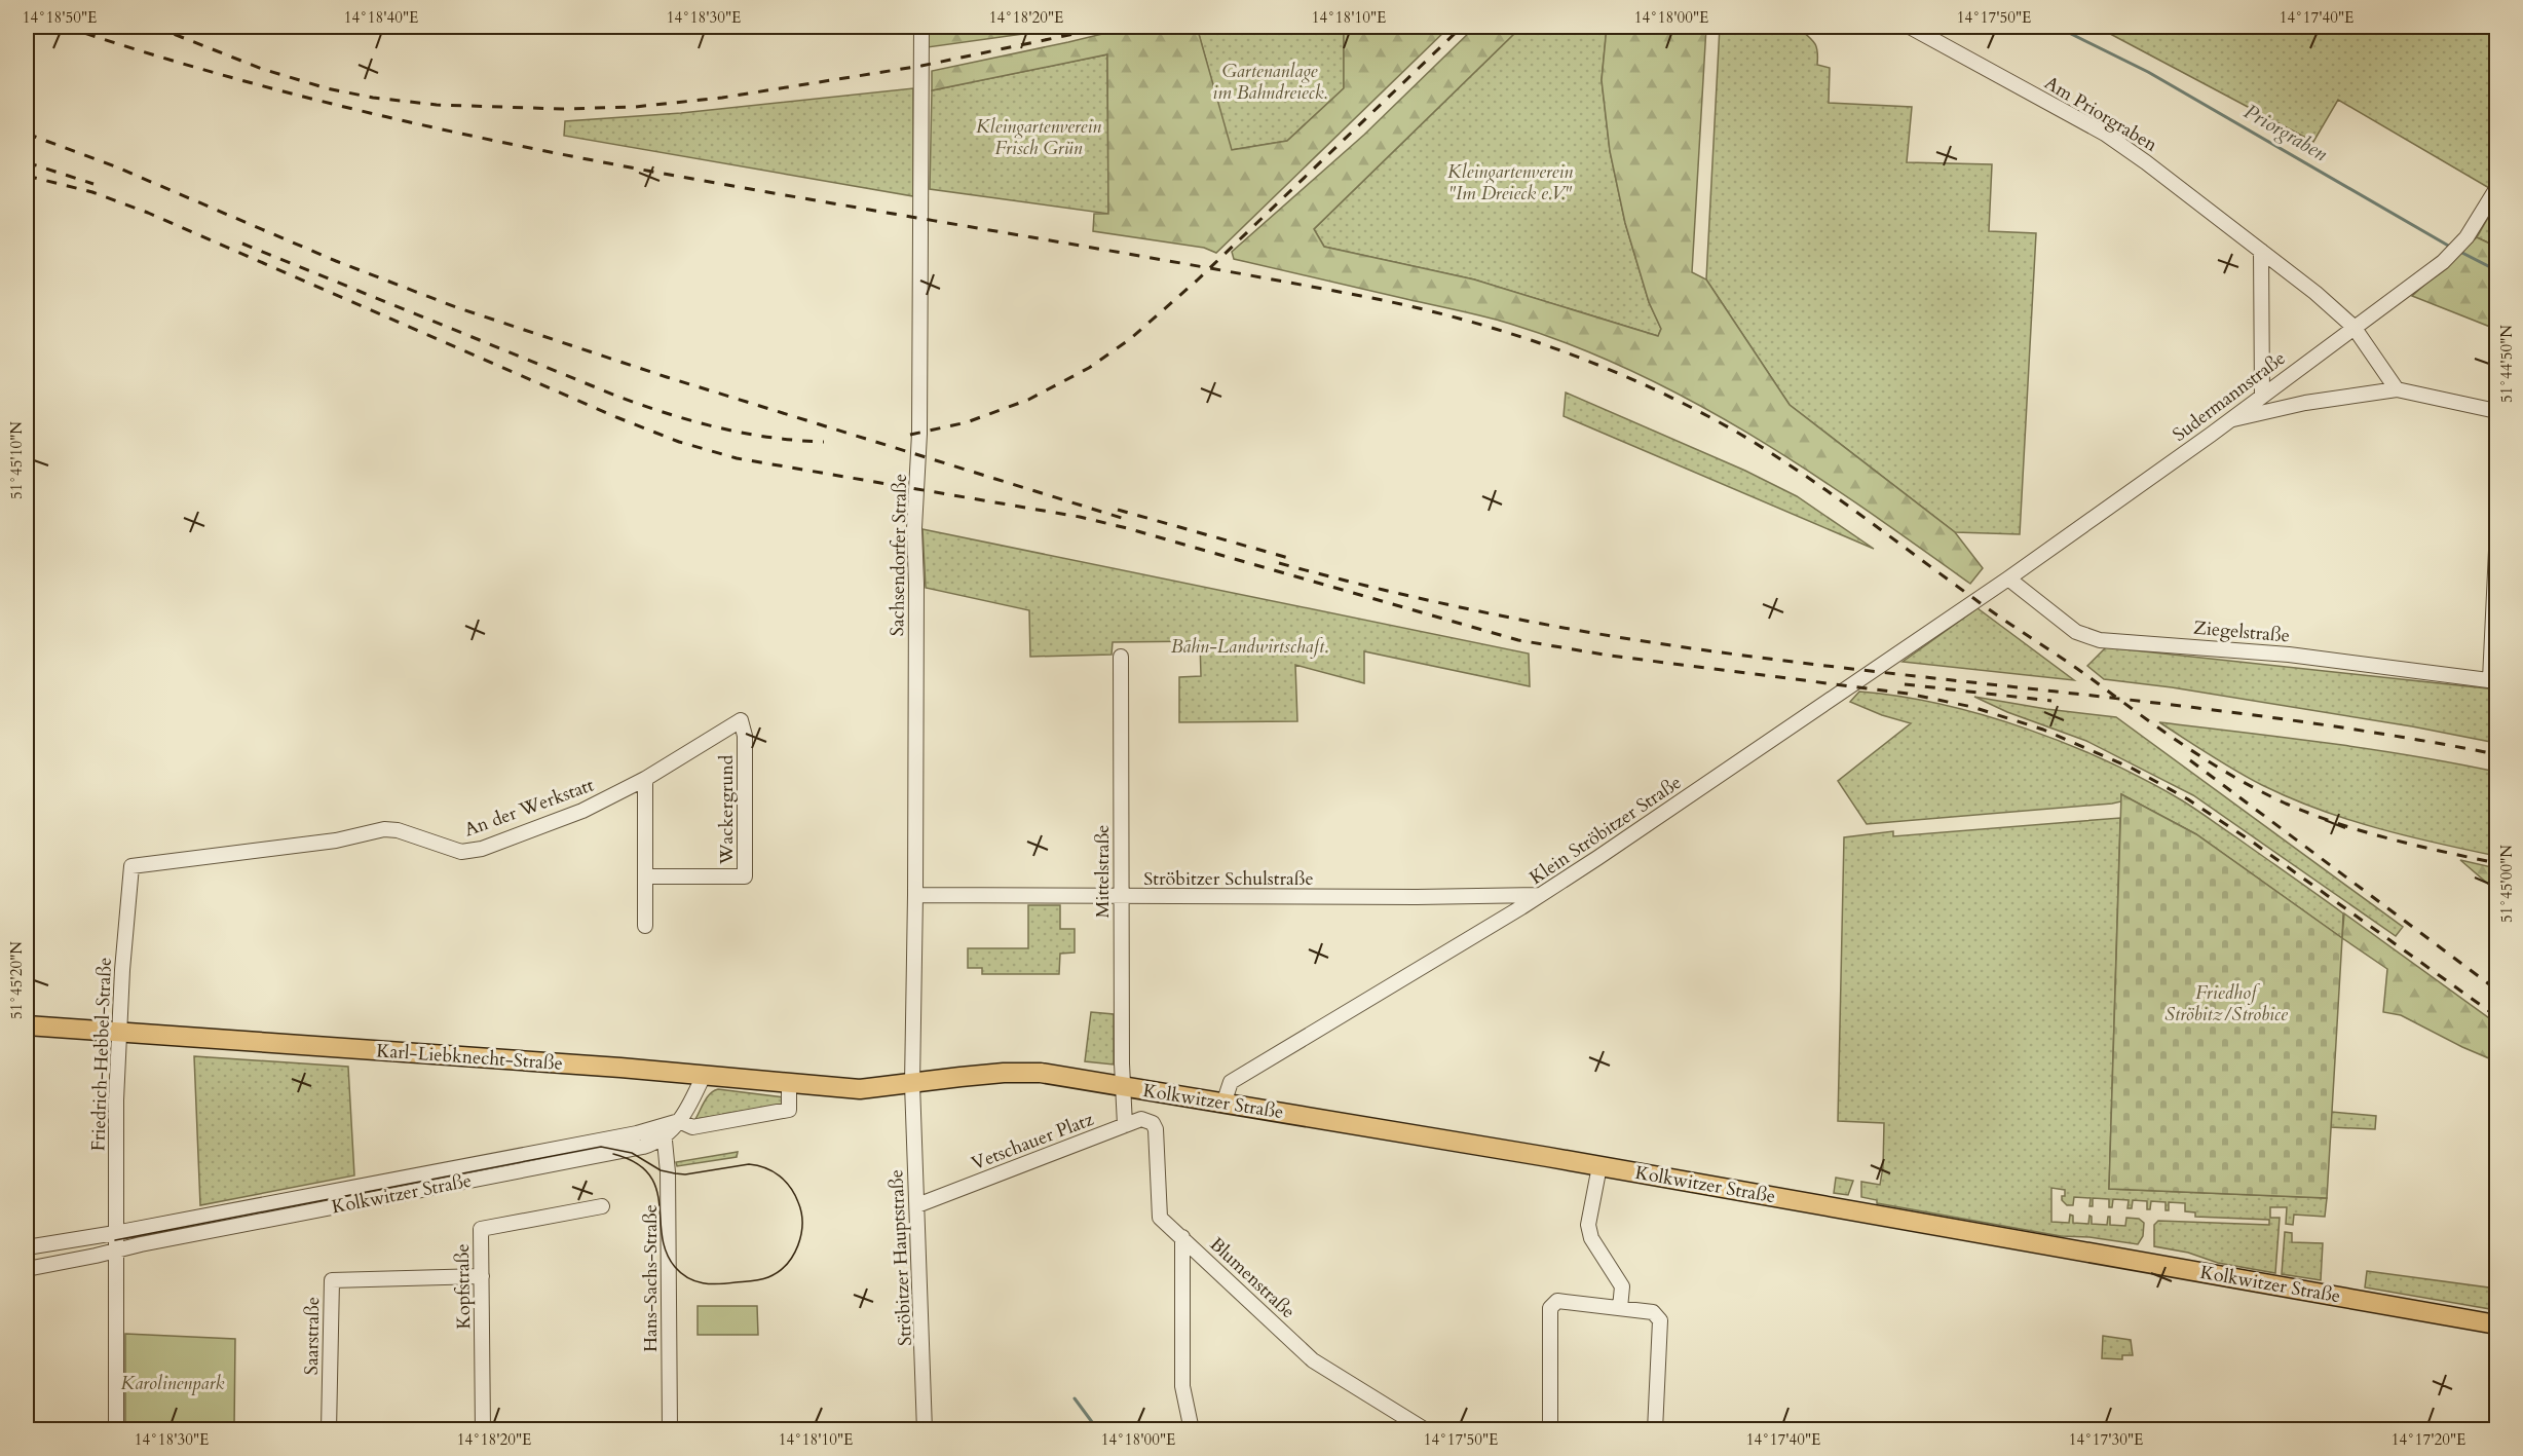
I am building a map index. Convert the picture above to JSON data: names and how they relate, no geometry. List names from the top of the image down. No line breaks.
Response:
{"streets":{"main road":["Karl-Liebknecht-Straße","Kolkwitzer Straße"],"street":["Am Priorgraben","Sudermannstraße","Sachsendorfer Straße","Ziegelstraße","An der Werkstatt","Wackergrund","Klein Ströbitzer Straße","Mittelstraße","Ströbitzer Schulstraße","Friedrich-Hebbel-Straße","Vetschauer Platz","Ströbitzer Hauptstraße","Hans-Sachs-Straße","Blumenstraße","Kopfstraße","Saarstraße"]},"crossings":[["Am Priorgraben","Sudermannstraße"],["Sudermannstraße","Ziegelstraße"],["Sudermannstraße","Klein Ströbitzer Straße"],["Sachsendorfer Straße","Ströbitzer Schulstraße"],["Sachsendorfer Straße","Karl-Liebknecht-Straße"],["Sachsendorfer Straße","Kolkwitzer Straße"],["Sachsendorfer Straße","Ströbitzer Hauptstraße"],["Ziegelstraße","Klein Ströbitzer Straße"],["An der Werkstatt","Wackergrund"],["An der Werkstatt","Friedrich-Hebbel-Straße"],["Klein Ströbitzer Straße","Ströbitzer Schulstraße"],["Klein Ströbitzer Straße","Kolkwitzer Straße"],["Mittelstraße","Ströbitzer Schulstraße"],["Mittelstraße","Kolkwitzer Straße"],["Friedrich-Hebbel-Straße","Karl-Liebknecht-Straße"],["Friedrich-Hebbel-Straße","Kolkwitzer Straße"],["Karl-Liebknecht-Straße","Kolkwitzer Straße"],["Karl-Liebknecht-Straße","Ströbitzer Hauptstraße"],["Kolkwitzer Straße","Ströbitzer Hauptstraße"],["Kolkwitzer Straße","Hans-Sachs-Straße"],["Vetschauer Platz","Ströbitzer Hauptstraße"],["Vetschauer Platz","Blumenstraße"],["Kopfstraße","Saarstraße"]],"water":["Priorgraben"],"parks":["Gartenanlage im Bahndreieck.","Kleingartenverein Frisch Grün","Kleingartenverein \"Im Dreieck e.V.\"","Bahn-Landwirtschaft.","Friedhof Ströbitz/Strobice","Karolinenpark"],"coordinates":["14°18'50\"E","14°18'40\"E","14°18'30\"E","14°18'20\"E","14°18'10\"E","14°18'00\"E","14°17'50\"E","14°17'40\"E","51°44'50\"N","51°45'10\"N","51°45'00\"N","51°45'20\"N","14°17'30\"E","14°17'20\"E"]}
